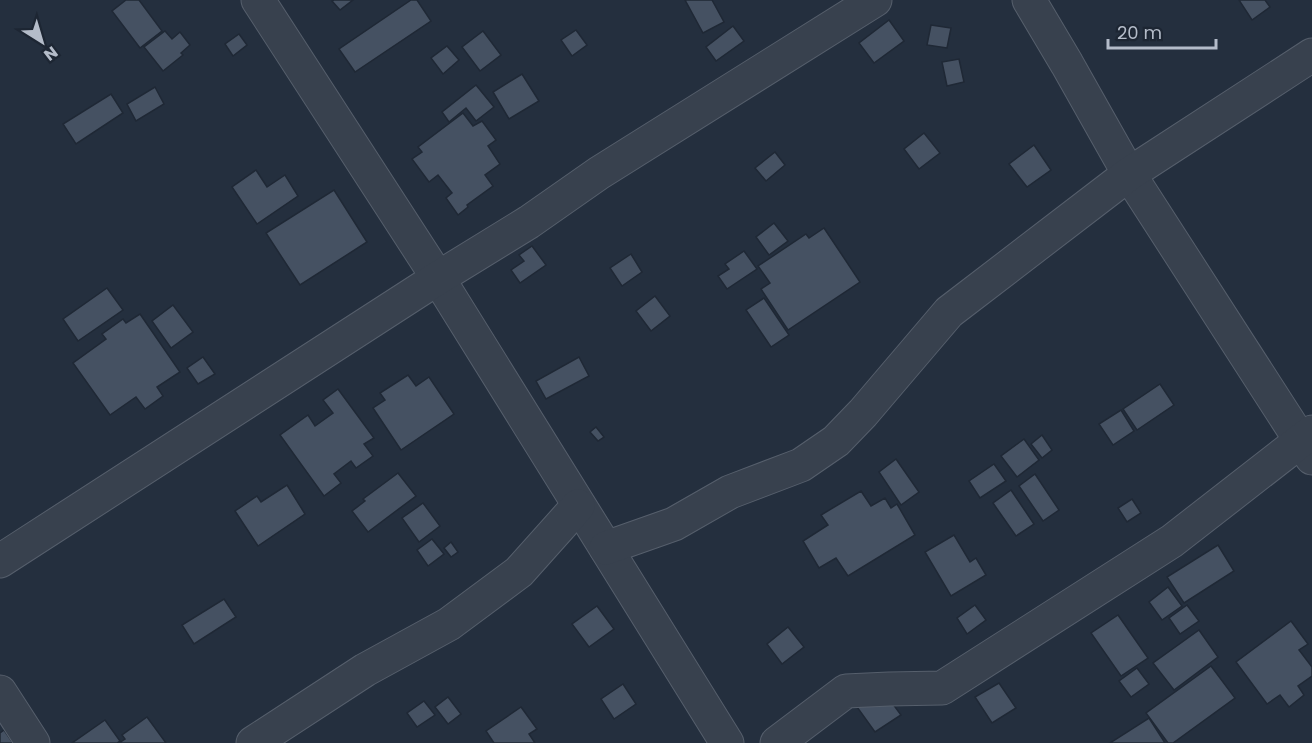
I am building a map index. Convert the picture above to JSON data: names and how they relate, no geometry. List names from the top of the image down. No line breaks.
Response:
{"scale_bar":"20 m","north":"bottom right"}
